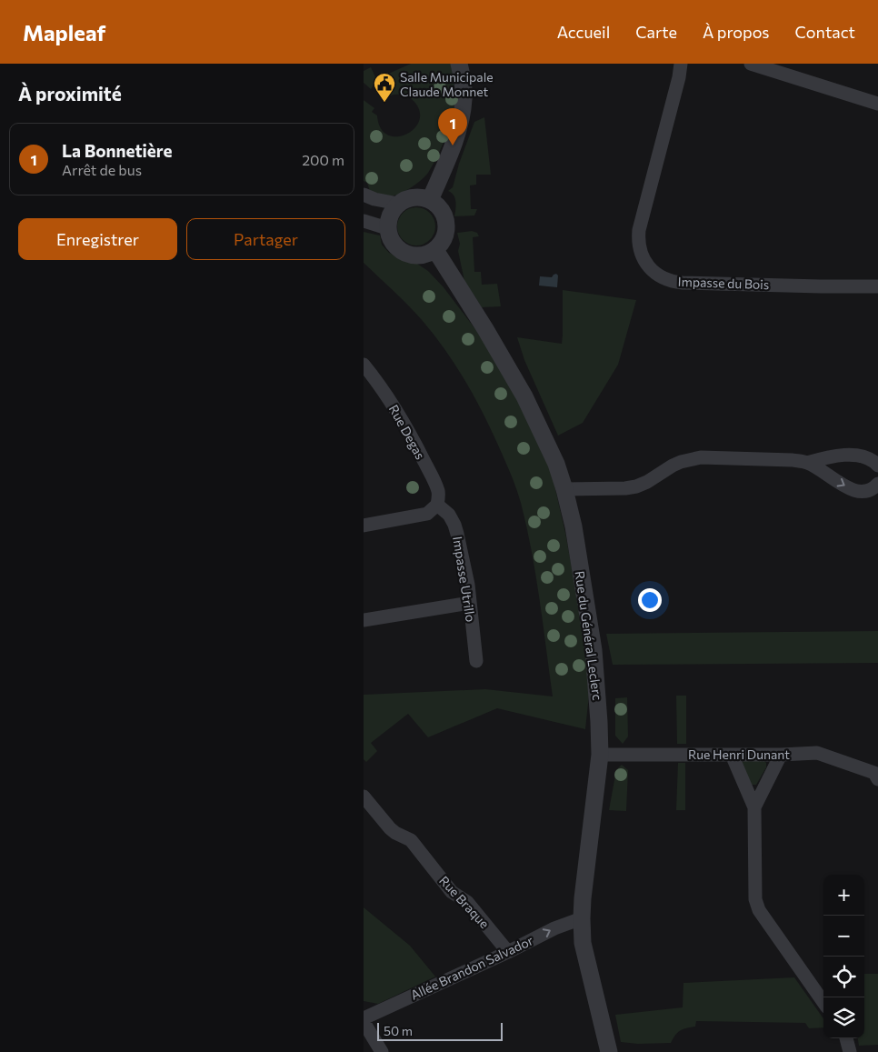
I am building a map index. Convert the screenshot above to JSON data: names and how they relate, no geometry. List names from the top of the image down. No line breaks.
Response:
{"streets":{"street":["Impasse du Bois","Rue Degas","Impasse Utrillo","Rue du Général Leclerc","Rue Henri Dunant","Rue Braque","Allée Brandon Salvador"]},"crossings":[["Rue Degas","Impasse Utrillo"],["Rue du Général Leclerc","Rue Henri Dunant"],["Rue du Général Leclerc","Allée Brandon Salvador"],["Rue Braque","Allée Brandon Salvador"]],"places":{"public building":["Salle Municipale Claude Monnet"]},"scale_bar":"50 m","page":{"header":"Mapleaf","nav":["Accueil","Carte","À propos","Contact"],"heading":"À proximité","pins":"1","list":[{"mark":"1","name":"La Bonnetière","note":"Arrêt de bus","value":"200 m"}],"buttons":["Enregistrer","Partager"],"map_buttons":["+","−"],"scale":"50 m"}}
